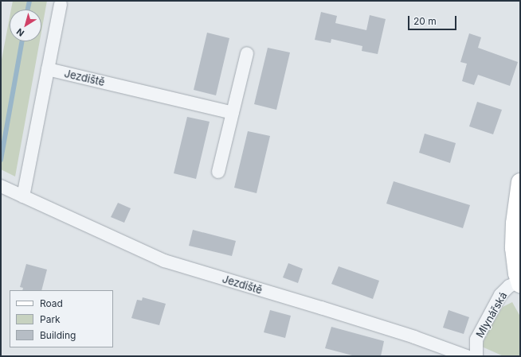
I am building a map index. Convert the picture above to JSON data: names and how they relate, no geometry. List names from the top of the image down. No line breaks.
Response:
{"streets":{"street":["Jezdiště","Mlynářská"]},"legend":["Road","Park","Building"],"scale_bar":"20 m","north":"bottom left"}
